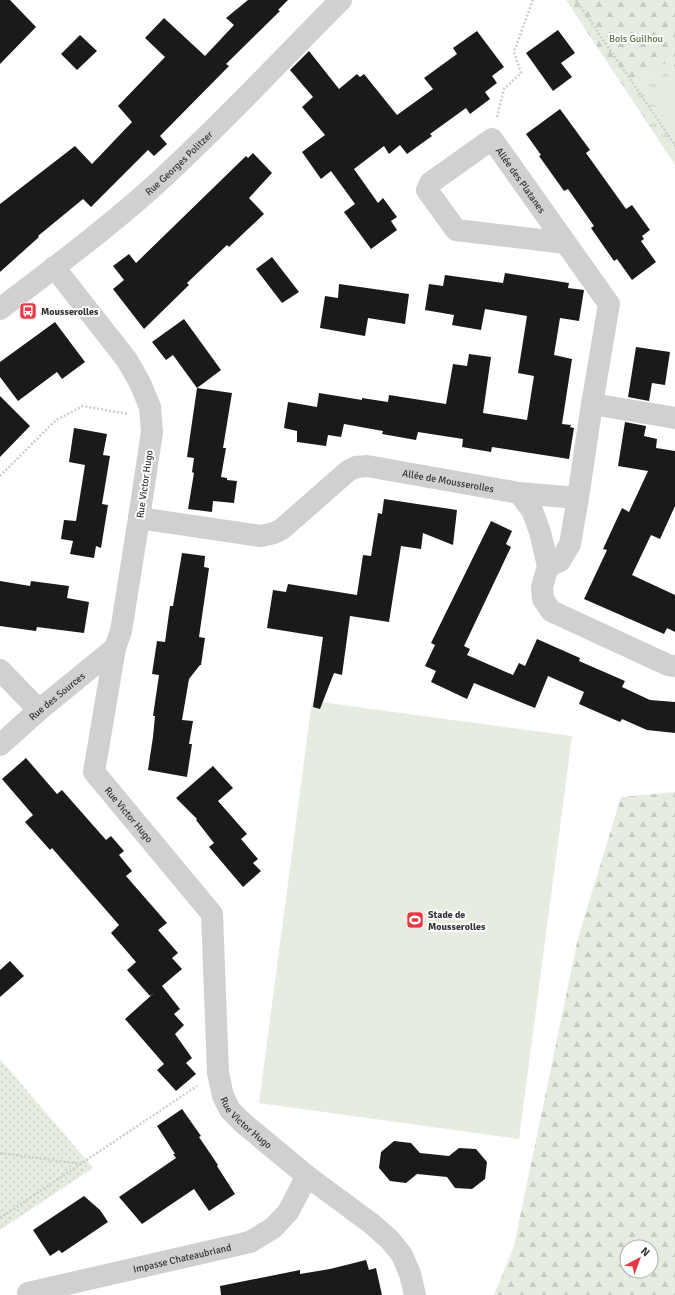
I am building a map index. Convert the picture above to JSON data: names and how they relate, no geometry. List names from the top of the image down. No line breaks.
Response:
{"streets":{"street":["Rue Georges Politzer","Allée des Platanes","Allée de Mousserolles","Rue Victor Hugo","Rue des Sources","Impasse Chateaubriand"]},"crossings":[["Rue Georges Politzer","Rue Victor Hugo"],["Allée des Platanes","Allée de Mousserolles"],["Allée de Mousserolles","Rue Victor Hugo"],["Rue Victor Hugo","Rue des Sources"],["Rue Victor Hugo","Impasse Chateaubriand"]],"parks":["Bois Guilhou"],"places":{"bus stop":["Mousserolles"],"sports":["Stade de Mousserolles"]},"north":"top right"}
